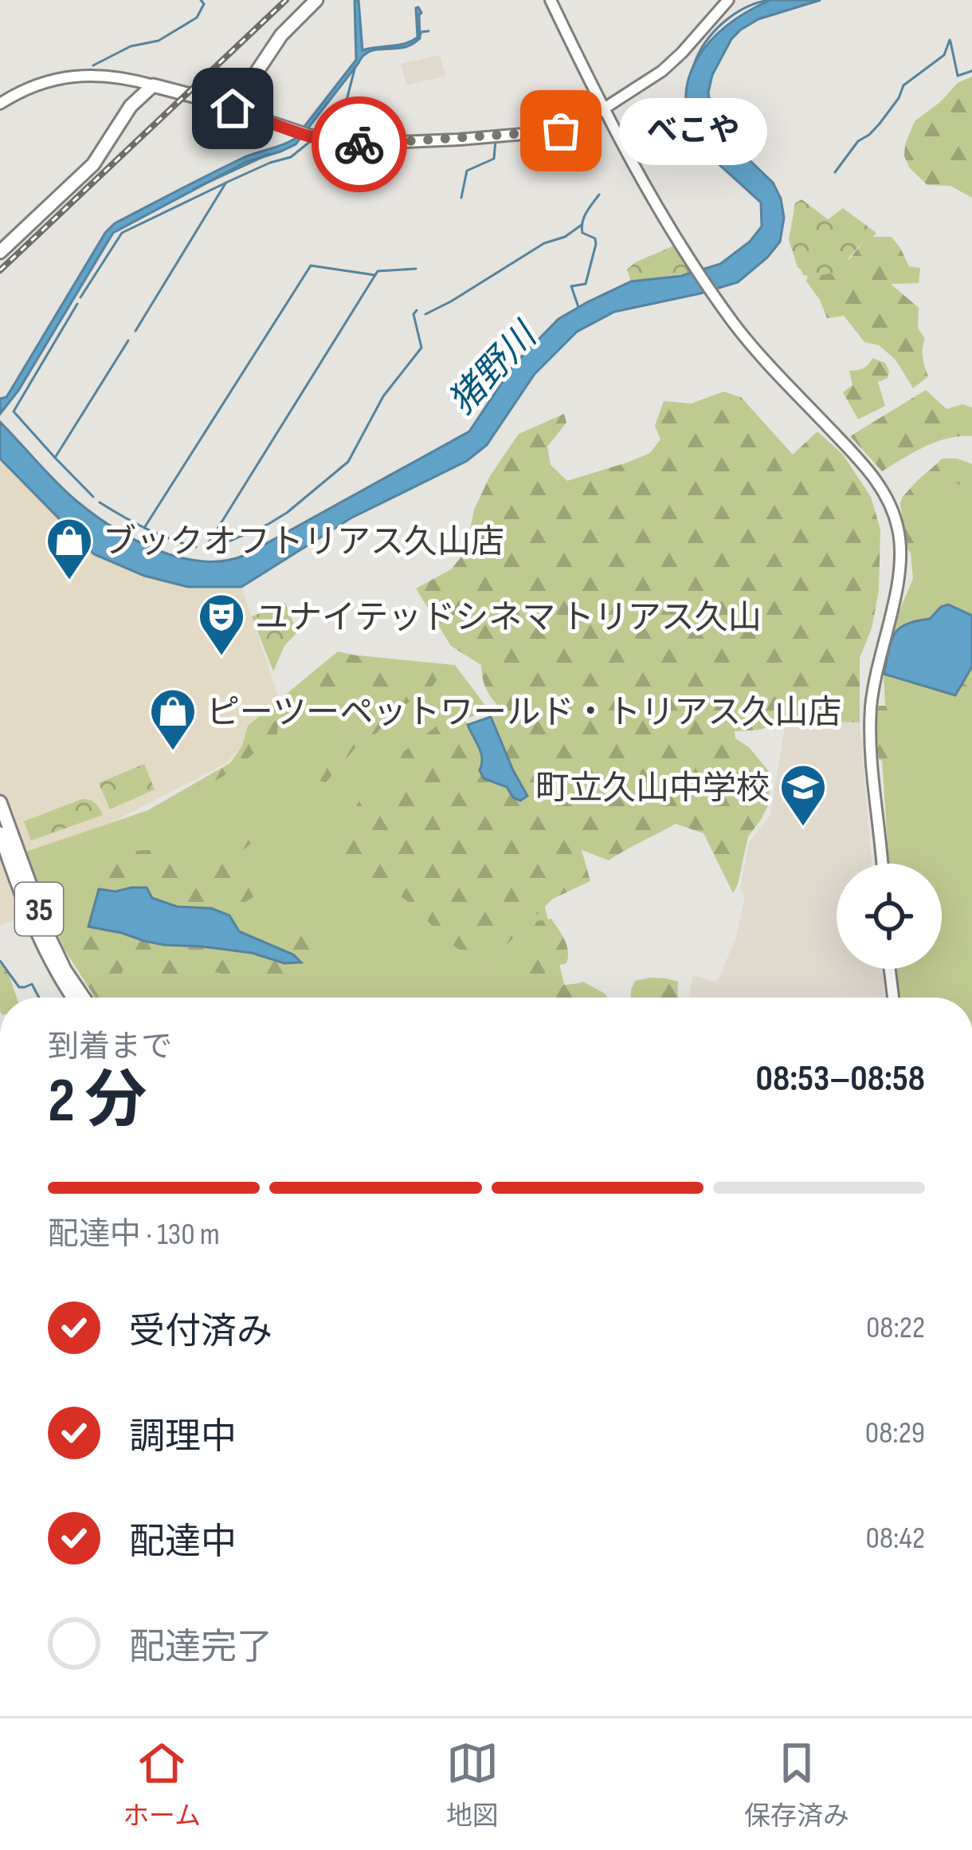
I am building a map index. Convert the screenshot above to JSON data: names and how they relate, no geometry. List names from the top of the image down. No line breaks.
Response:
{"streets":{"main road":["35"]},"water":["猪野川"],"places":{"other":["べこや"],"shop":["ブックオフトリアス久山店","ピーツーペットワールド・トリアス久山店"],"theatre":["ユナイテッドシネマ トリアス久山"],"school or university":["町立久山中学校"]},"page":{"bubble":"べこや","heading":["2 分","到着まで","08:53–08:58"],"bar":"配達中 · 130 m","list":[["受付済み","08:22"],["調理中","08:29"],["配達中","08:42"],"配達完了"],"tabs":["ホーム","地図","保存済み"]}}
